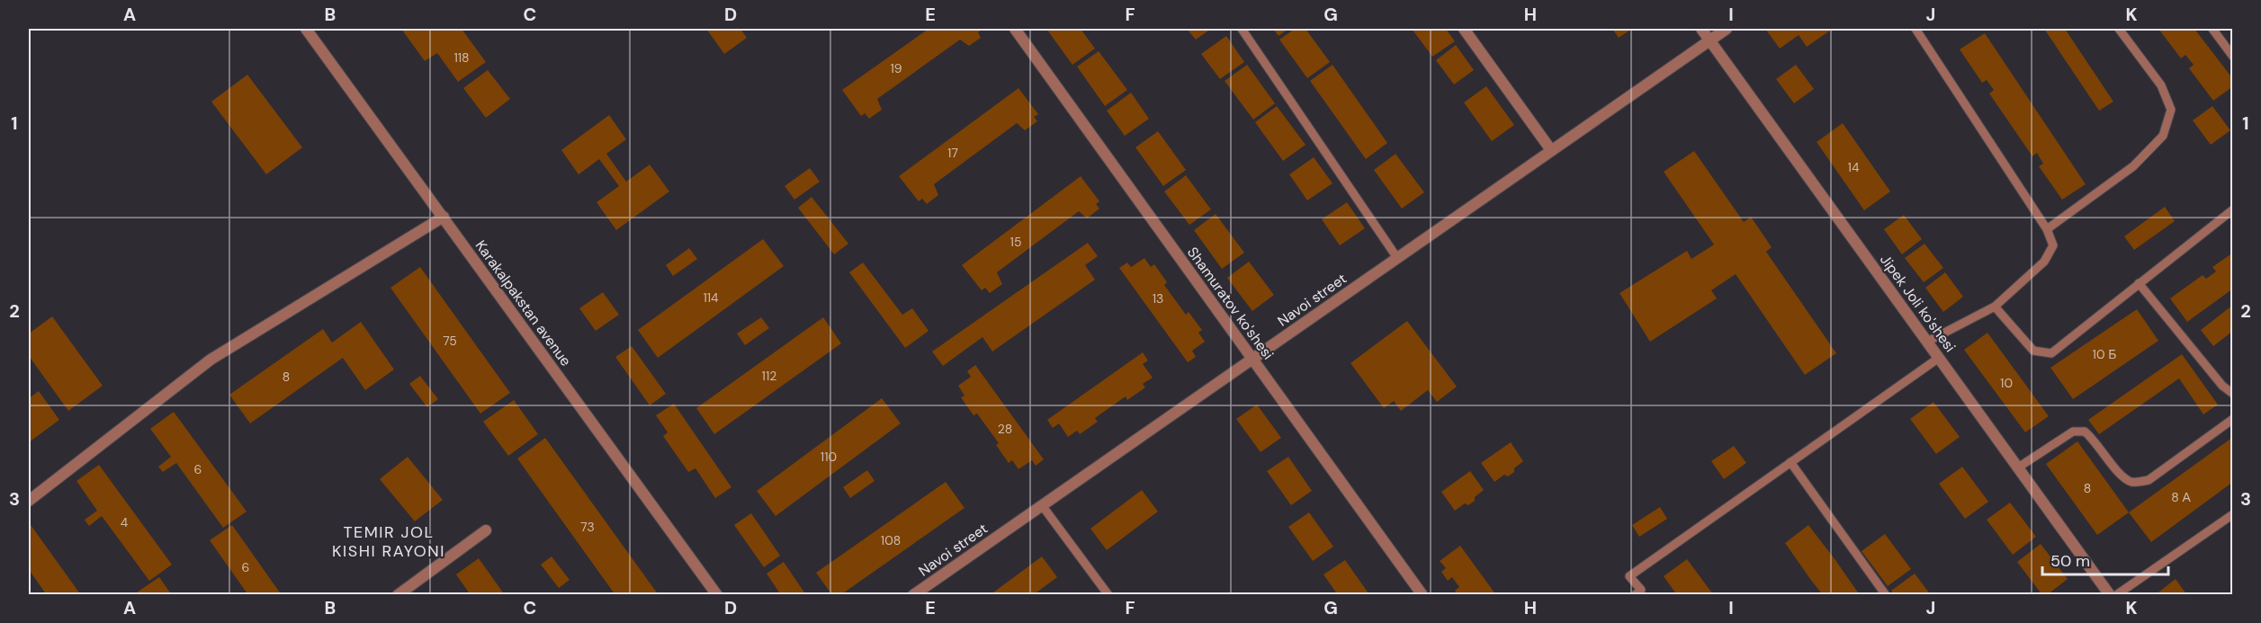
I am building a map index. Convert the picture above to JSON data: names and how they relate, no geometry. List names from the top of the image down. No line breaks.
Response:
{"streets":{"street":["Navoi street","Karakalpakstan avenue","Shamuratov ko'shesi","Jipek Joli ko'shesi"]},"crossings":[["Navoi street","Shamuratov ko'shesi"],["Navoi street","Jipek Joli ko'shesi"]],"districts":["TEMIR JOL KISHI RAYONI"],"house_numbers":["118","19","17","14","15","114","13","75","10 Б","112","8","10","28","110","6","8","8 А","4","73","108","6"],"scale_bar":"50 m","grid":{"columns":["A","B","C","D","E","F","G","H","I","J","K"],"rows":["1","2","3"]}}
